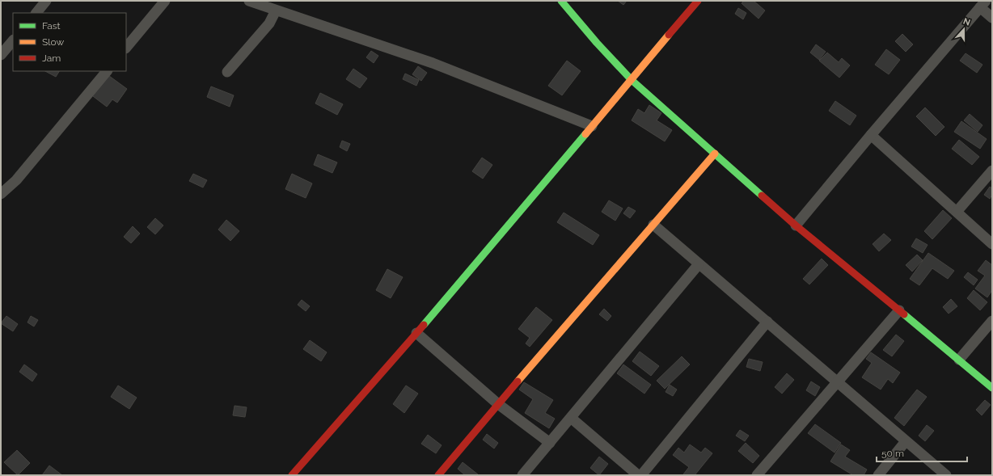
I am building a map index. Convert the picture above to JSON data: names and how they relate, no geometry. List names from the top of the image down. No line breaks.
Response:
{"legend":["Fast","Slow","Jam"],"scale_bar":"50 m","north":"top"}
